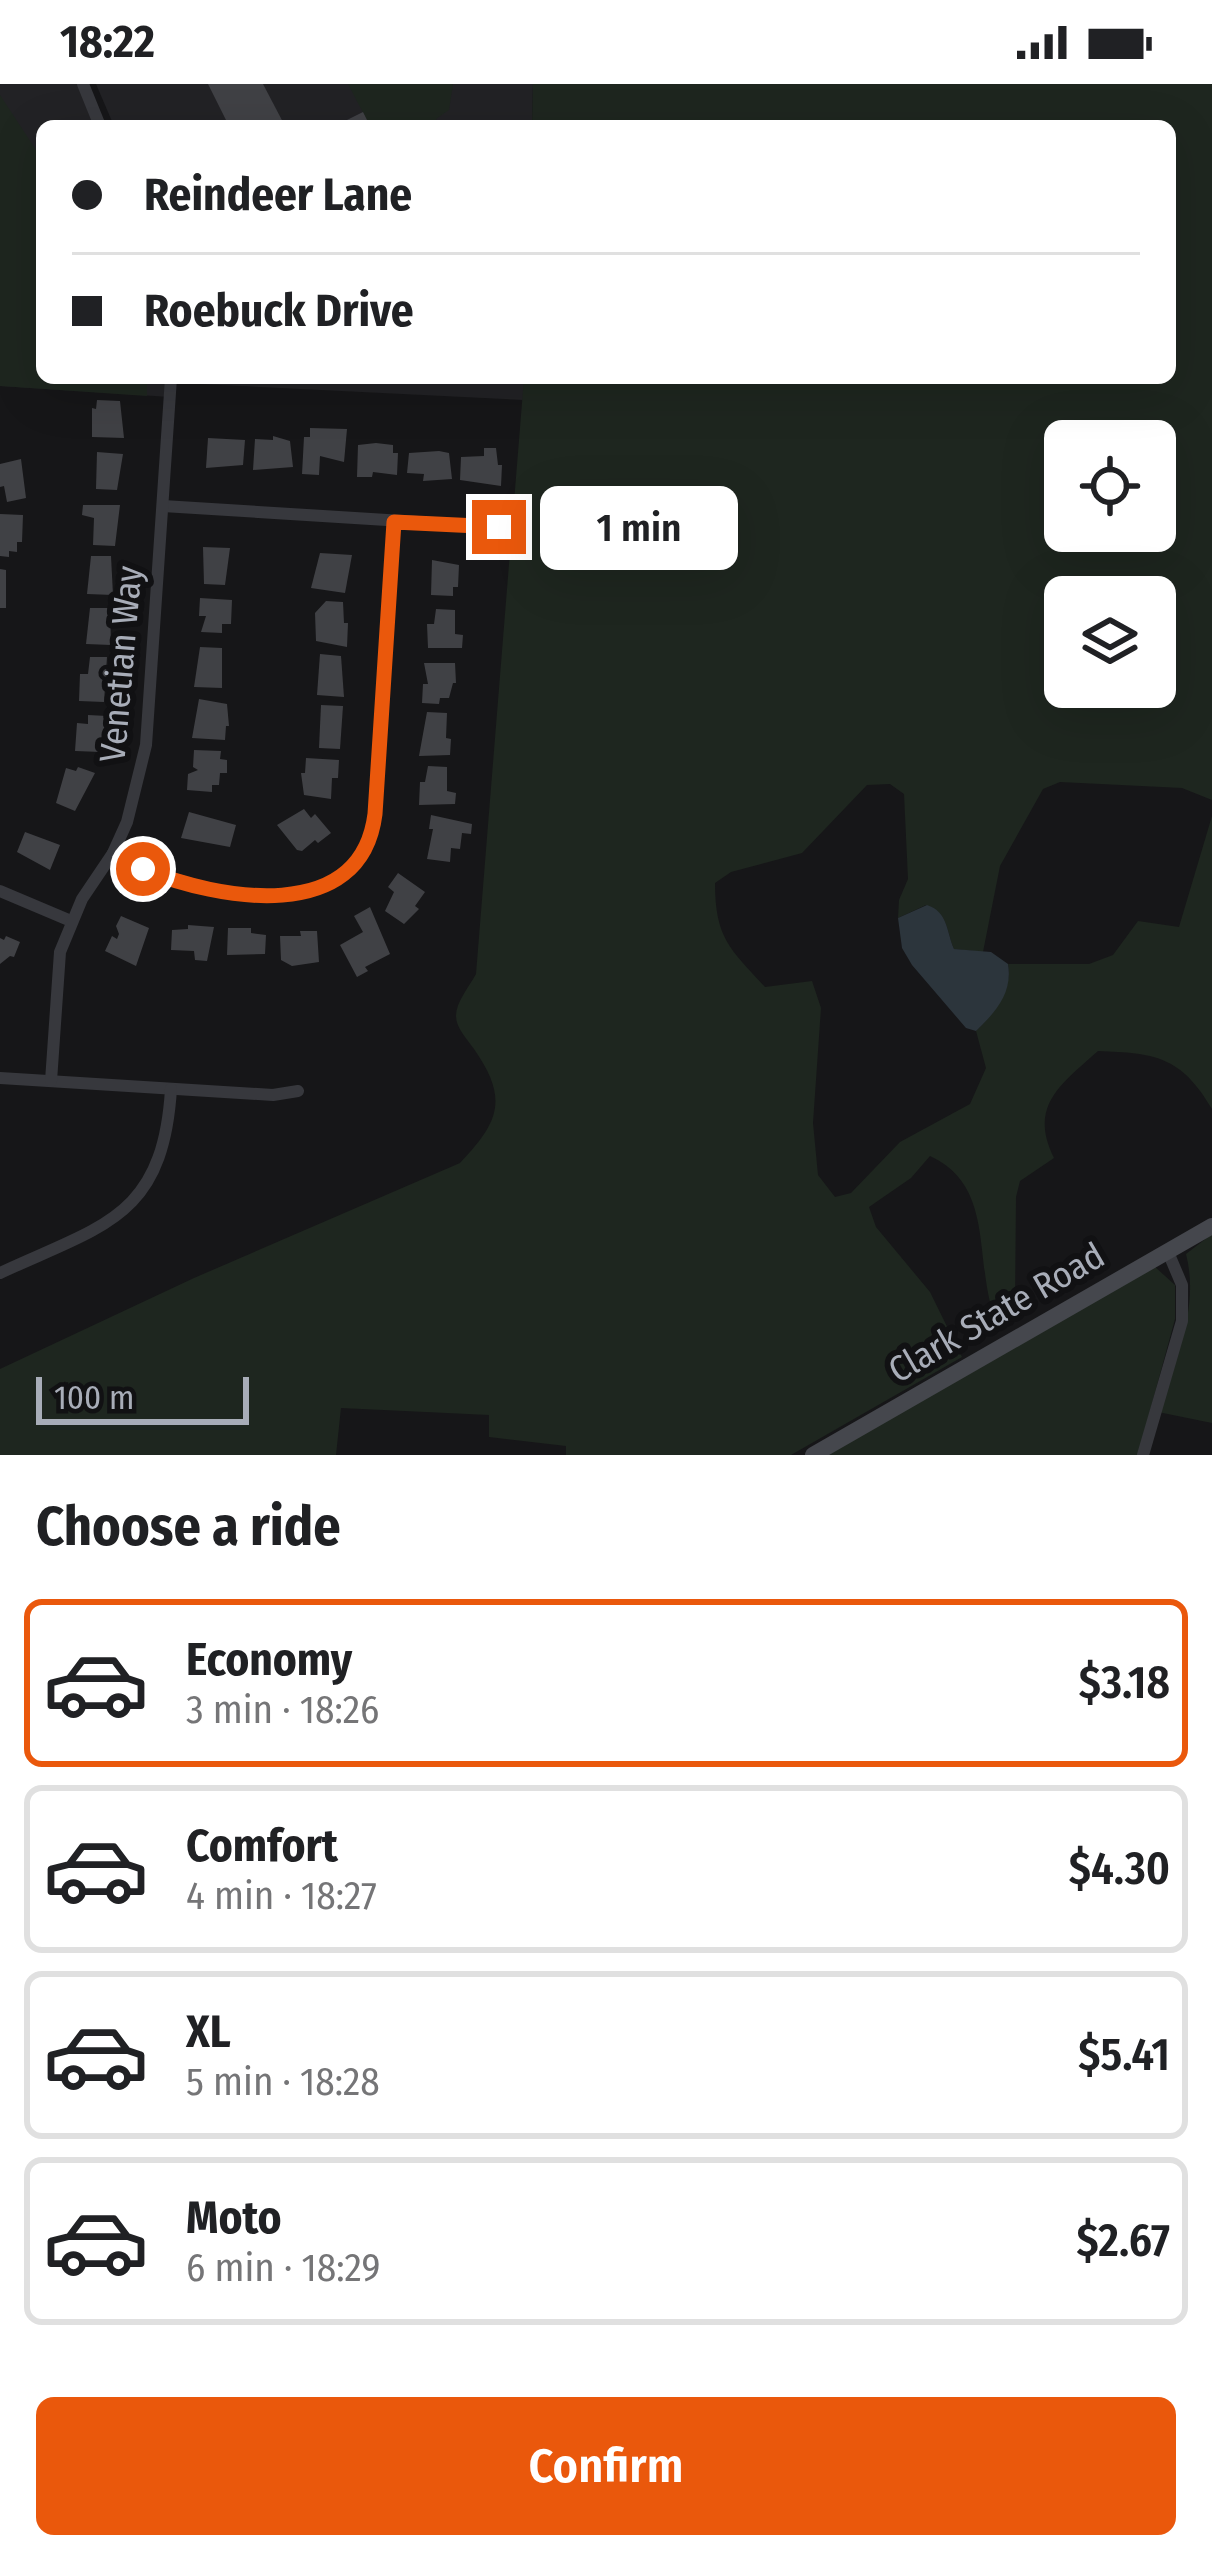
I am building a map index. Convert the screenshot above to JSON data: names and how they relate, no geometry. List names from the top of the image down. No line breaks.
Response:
{"streets":{"main road":["Clark State Road"],"street":["Venetian Way"]},"scale_bar":"100 m","page":{"status":"18:22","banner":["Reindeer Lane","Roebuck Drive"],"bubble":"1 min","scale":"100 m","heading":"Choose a ride","list":[{"name":"Economy","note":"3 min · 18:26","value":"$3.18"},{"name":"Comfort","note":"4 min · 18:27","value":"$4.30"},{"name":"XL","note":"5 min · 18:28","value":"$5.41"},{"name":"Moto","note":"6 min · 18:29","value":"$2.67"}],"buttons":"Confirm"}}
